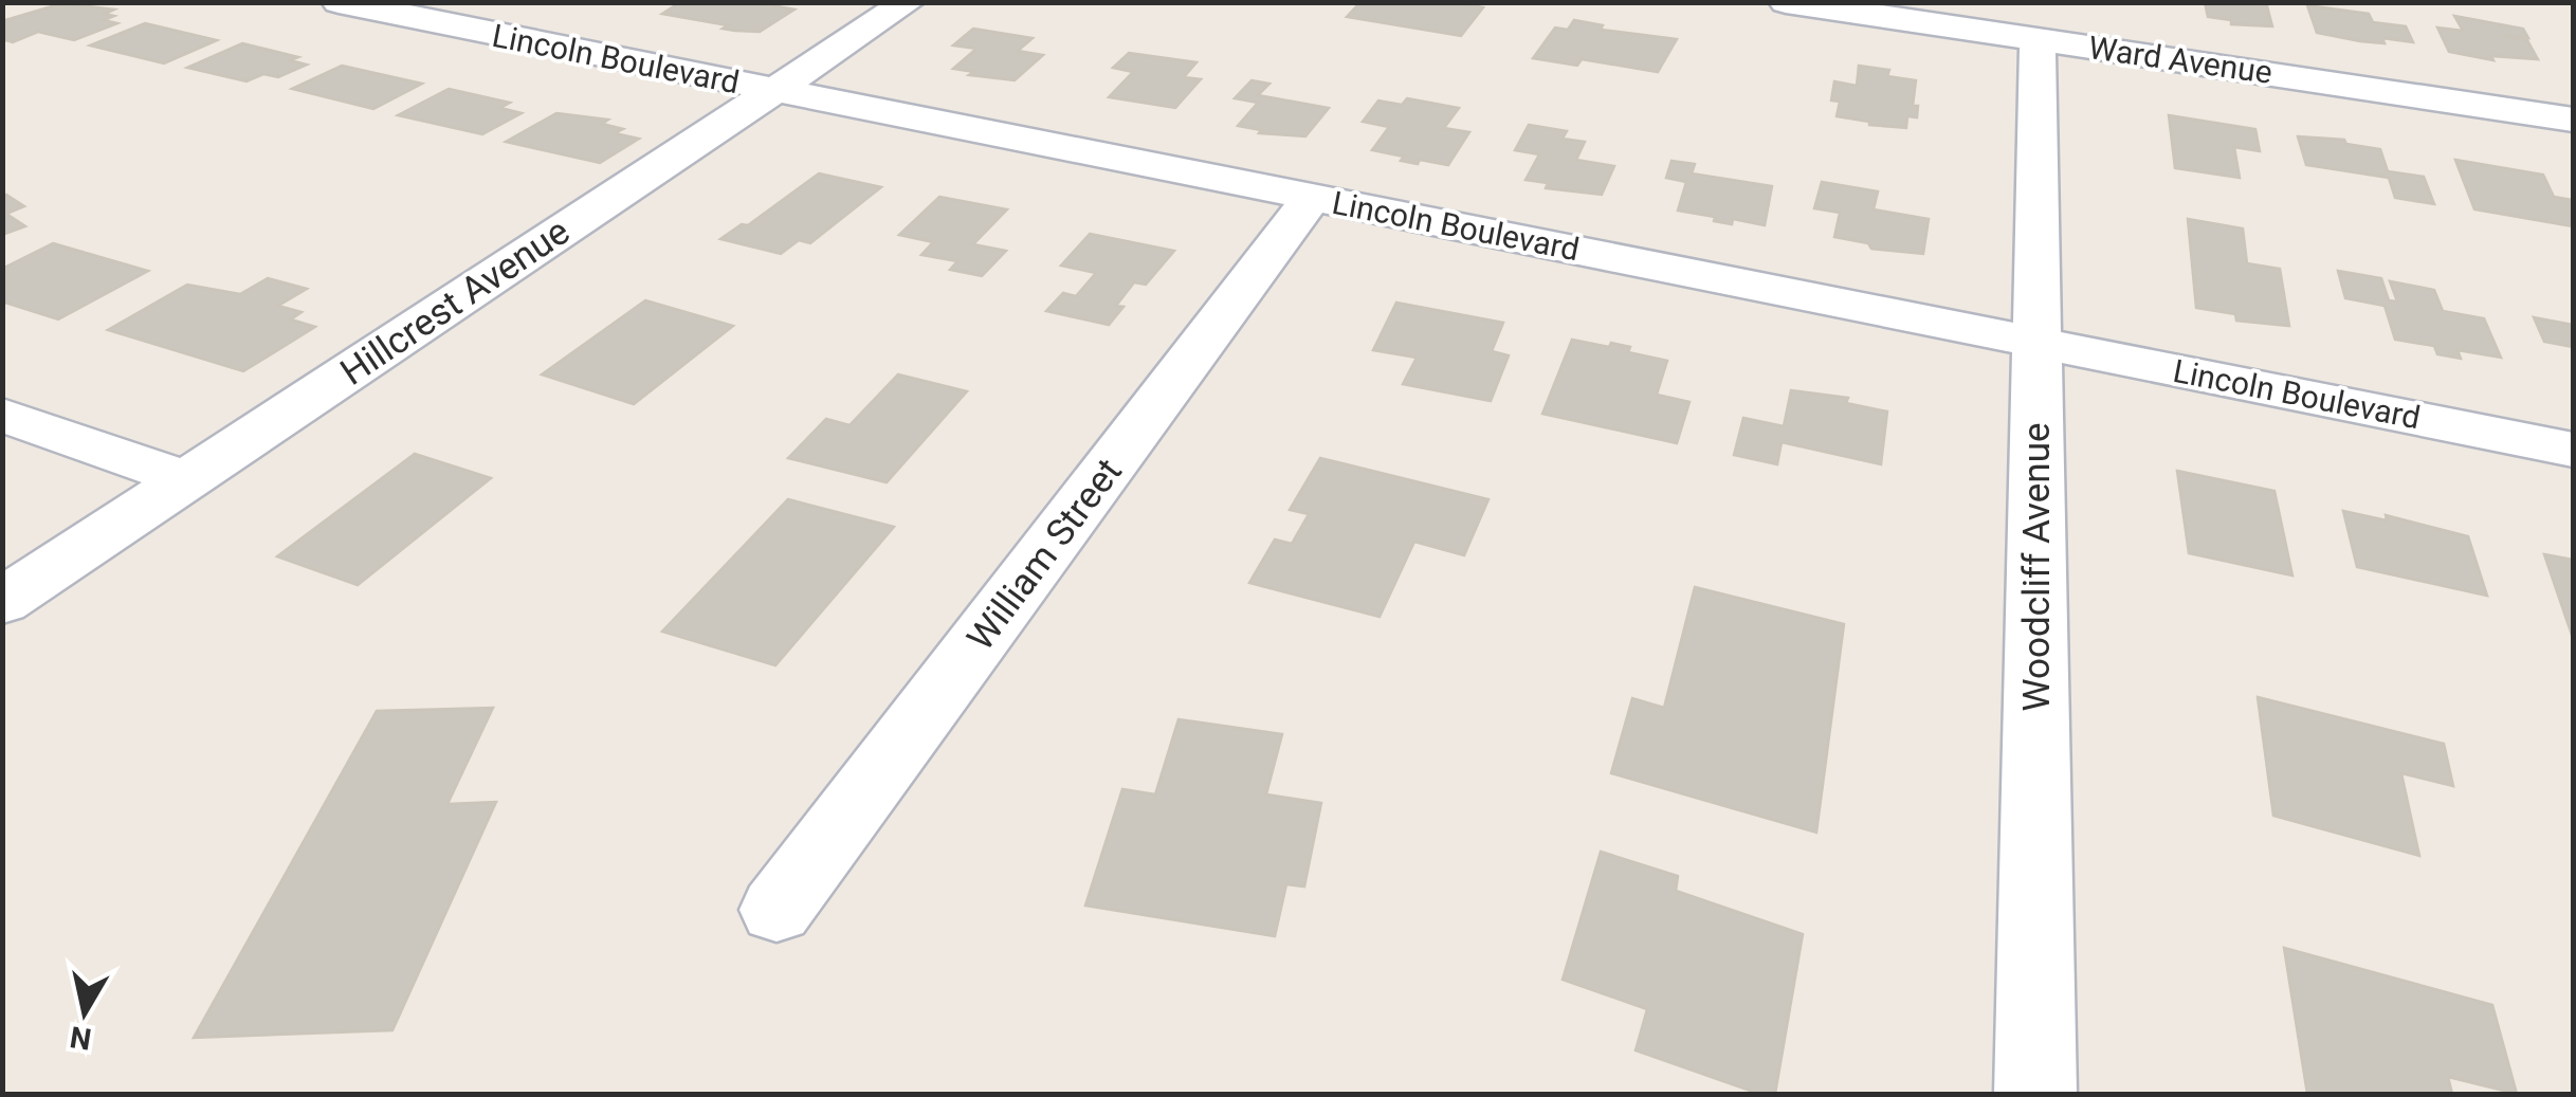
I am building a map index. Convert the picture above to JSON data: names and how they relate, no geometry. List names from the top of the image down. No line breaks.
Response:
{"streets":{"street":["Lincoln Boulevard","Ward Avenue","Hillcrest Avenue","William Street","Woodcliff Avenue"]},"crossings":[["Lincoln Boulevard","Hillcrest Avenue"],["Lincoln Boulevard","William Street"],["Lincoln Boulevard","Woodcliff Avenue"],["Ward Avenue","Woodcliff Avenue"]],"north":"bottom"}
